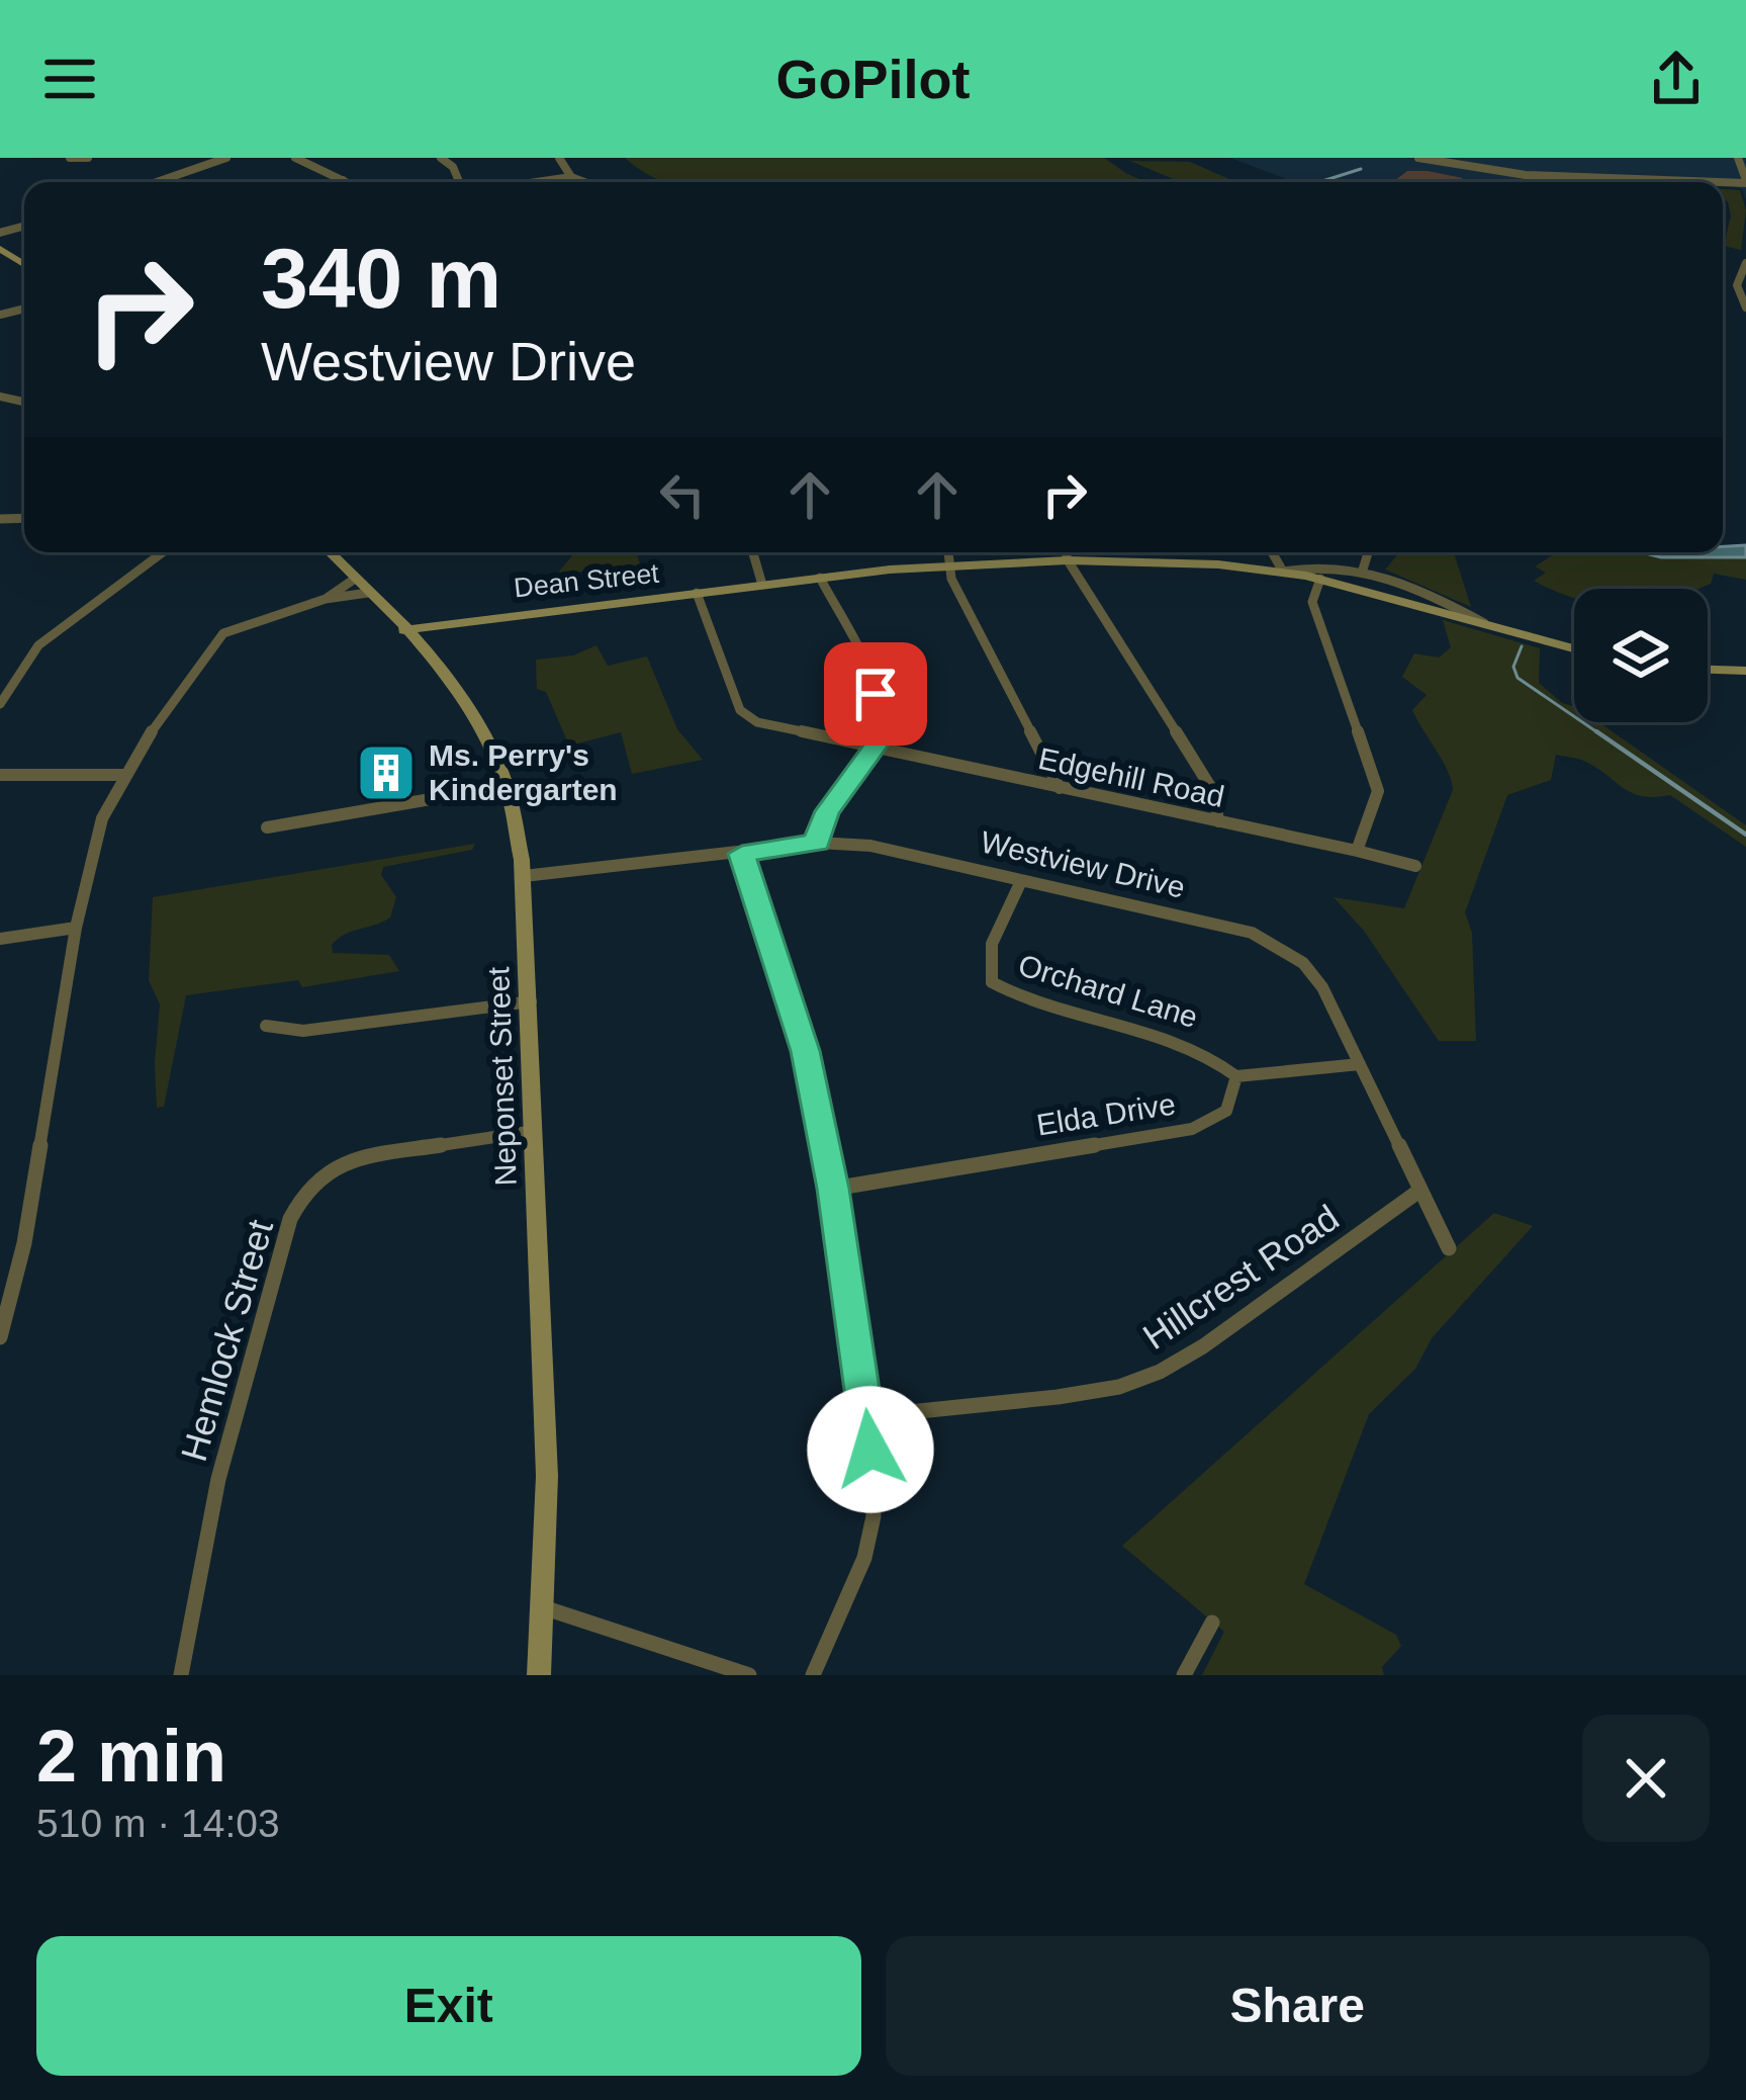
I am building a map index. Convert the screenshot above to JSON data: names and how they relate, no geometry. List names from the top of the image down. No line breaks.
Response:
{"streets":{"main road":["Dean Street","Neponset Street"],"street":["Edgehill Road","Westview Drive","Orchard Lane","Elda Drive","Hillcrest Road","Hemlock Street"]},"crossings":[["Dean Street","Edgehill Road"],["Dean Street","Neponset Street"],["Westview Drive","Orchard Lane"],["Westview Drive","Neponset Street"],["Westview Drive","Hillcrest Road"],["Orchard Lane","Elda Drive"],["Neponset Street","Hemlock Street"]],"places":{"building":["Ms. Perry's Kindergarten"]},"page":{"header":"GoPilot","turn":["340 m","Westview Drive"],"heading":["2 min","510 m · 14:03"],"buttons":["Exit","Share"]}}
